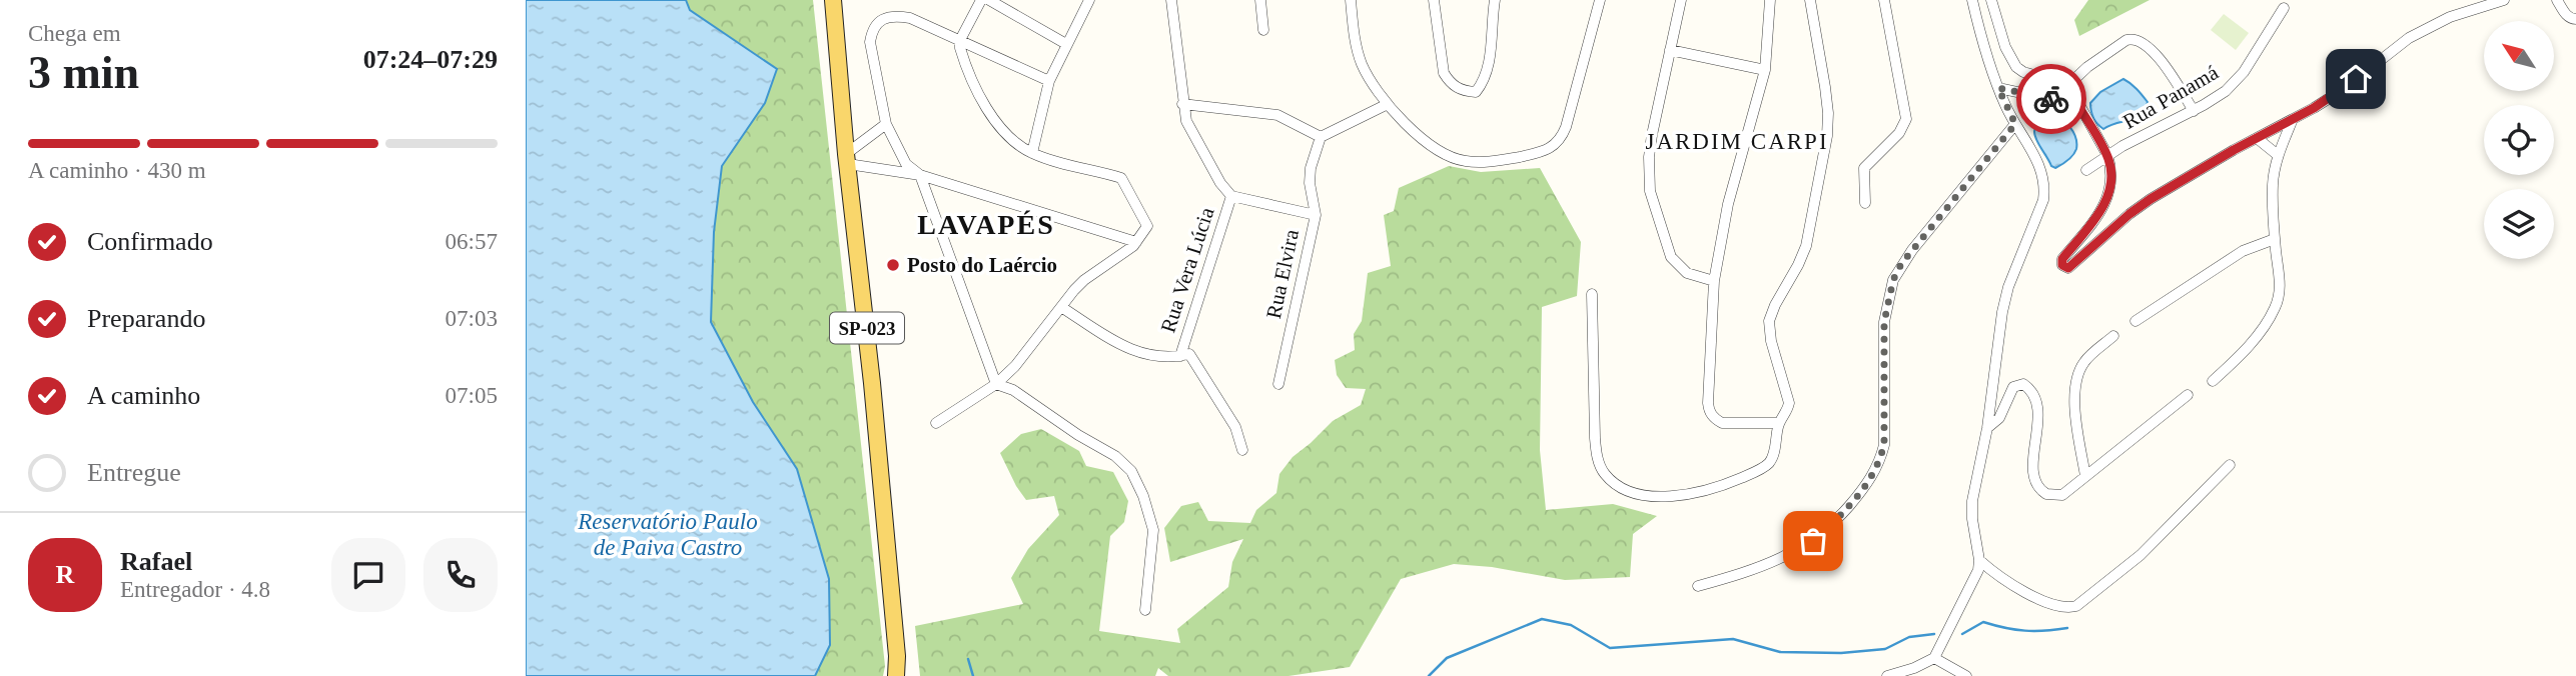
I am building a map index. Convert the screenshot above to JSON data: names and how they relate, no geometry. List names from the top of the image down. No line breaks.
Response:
{"streets":{"main road":["SP-023"],"street":["Rua Panamá","Rua Vera Lúcia","Rua Elvira"]},"crossings":[["Rua Vera Lúcia","Rua Elvira"]],"districts":["JARDIM CARPI","LAVAPÉS"],"water":["Reservatório Paulo de Paiva Castro"],"places":["Posto do Laércio"],"north":"top left","page":{"heading":["3 min","Chega em","07:24–07:29"],"panel":["Rafael","Entregador · 4.8"],"bar":"A caminho · 430 m","list":[["Confirmado","06:57"],["Preparando","07:03"],["A caminho","07:05"],"Entregue"],"round":"R"}}
